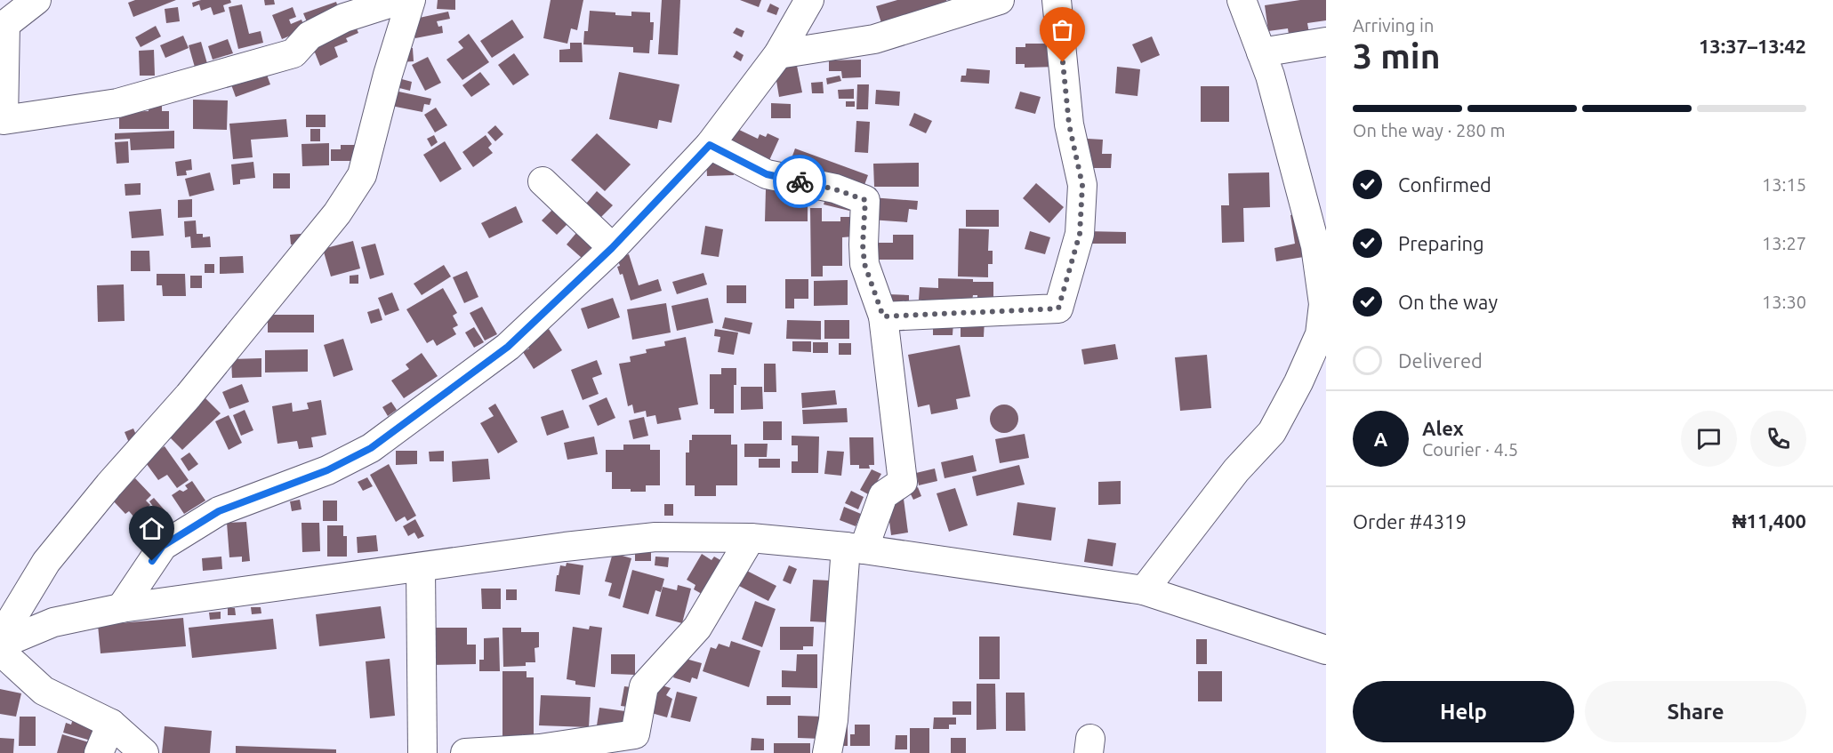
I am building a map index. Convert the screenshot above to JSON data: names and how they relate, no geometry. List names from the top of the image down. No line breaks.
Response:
{"page":{"heading":["3 min","Arriving in","13:37–13:42"],"panel":["Alex","Courier · 4.5","Order #4319","₦11,400"],"bar":"On the way · 280 m","list":[["Confirmed","13:15"],["Preparing","13:27"],["On the way","13:30"],"Delivered"],"round":"A","buttons":["Help","Share"]}}
